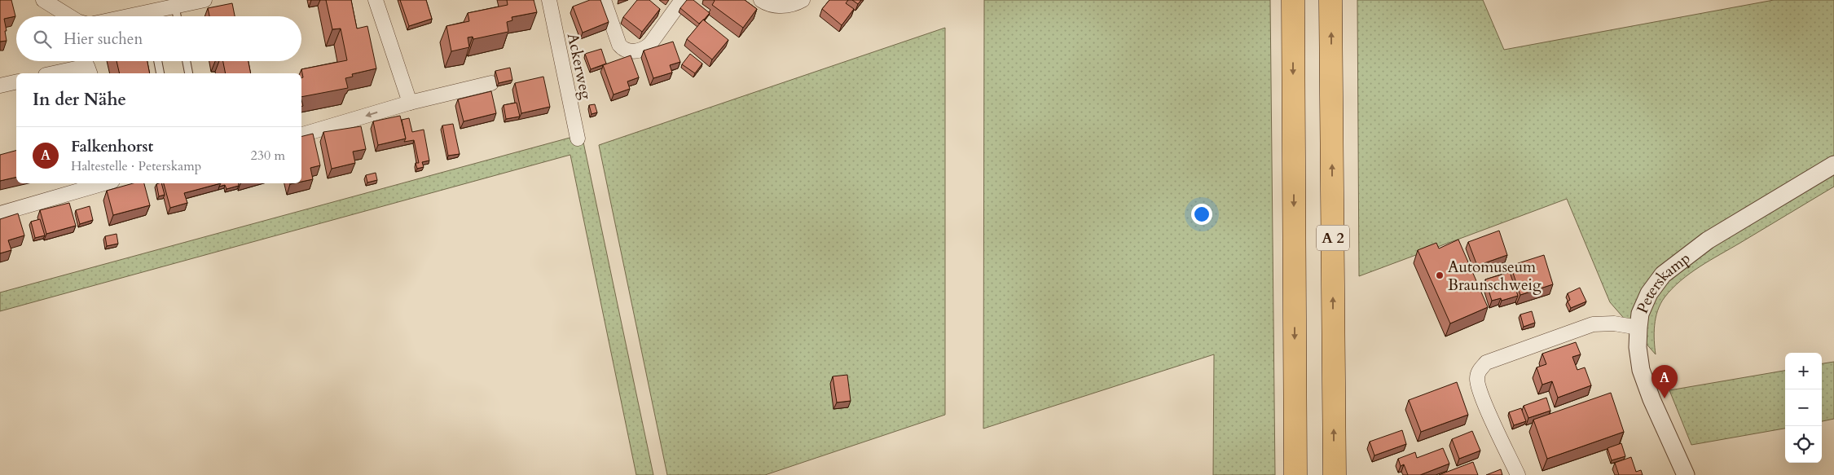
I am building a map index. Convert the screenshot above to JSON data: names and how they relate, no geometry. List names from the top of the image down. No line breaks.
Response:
{"streets":{"highway":["A 2"],"street":["Ackerweg","Peterskamp"]},"places":["Automuseum Braunschweig"],"page":{"search":"Hier suchen","heading":"In der Nähe","list":[{"mark":"A","name":"Falkenhorst","note":"Haltestelle · Peterskamp","value":"230 m"}],"map_buttons":["+","−"],"pins":"A"}}
